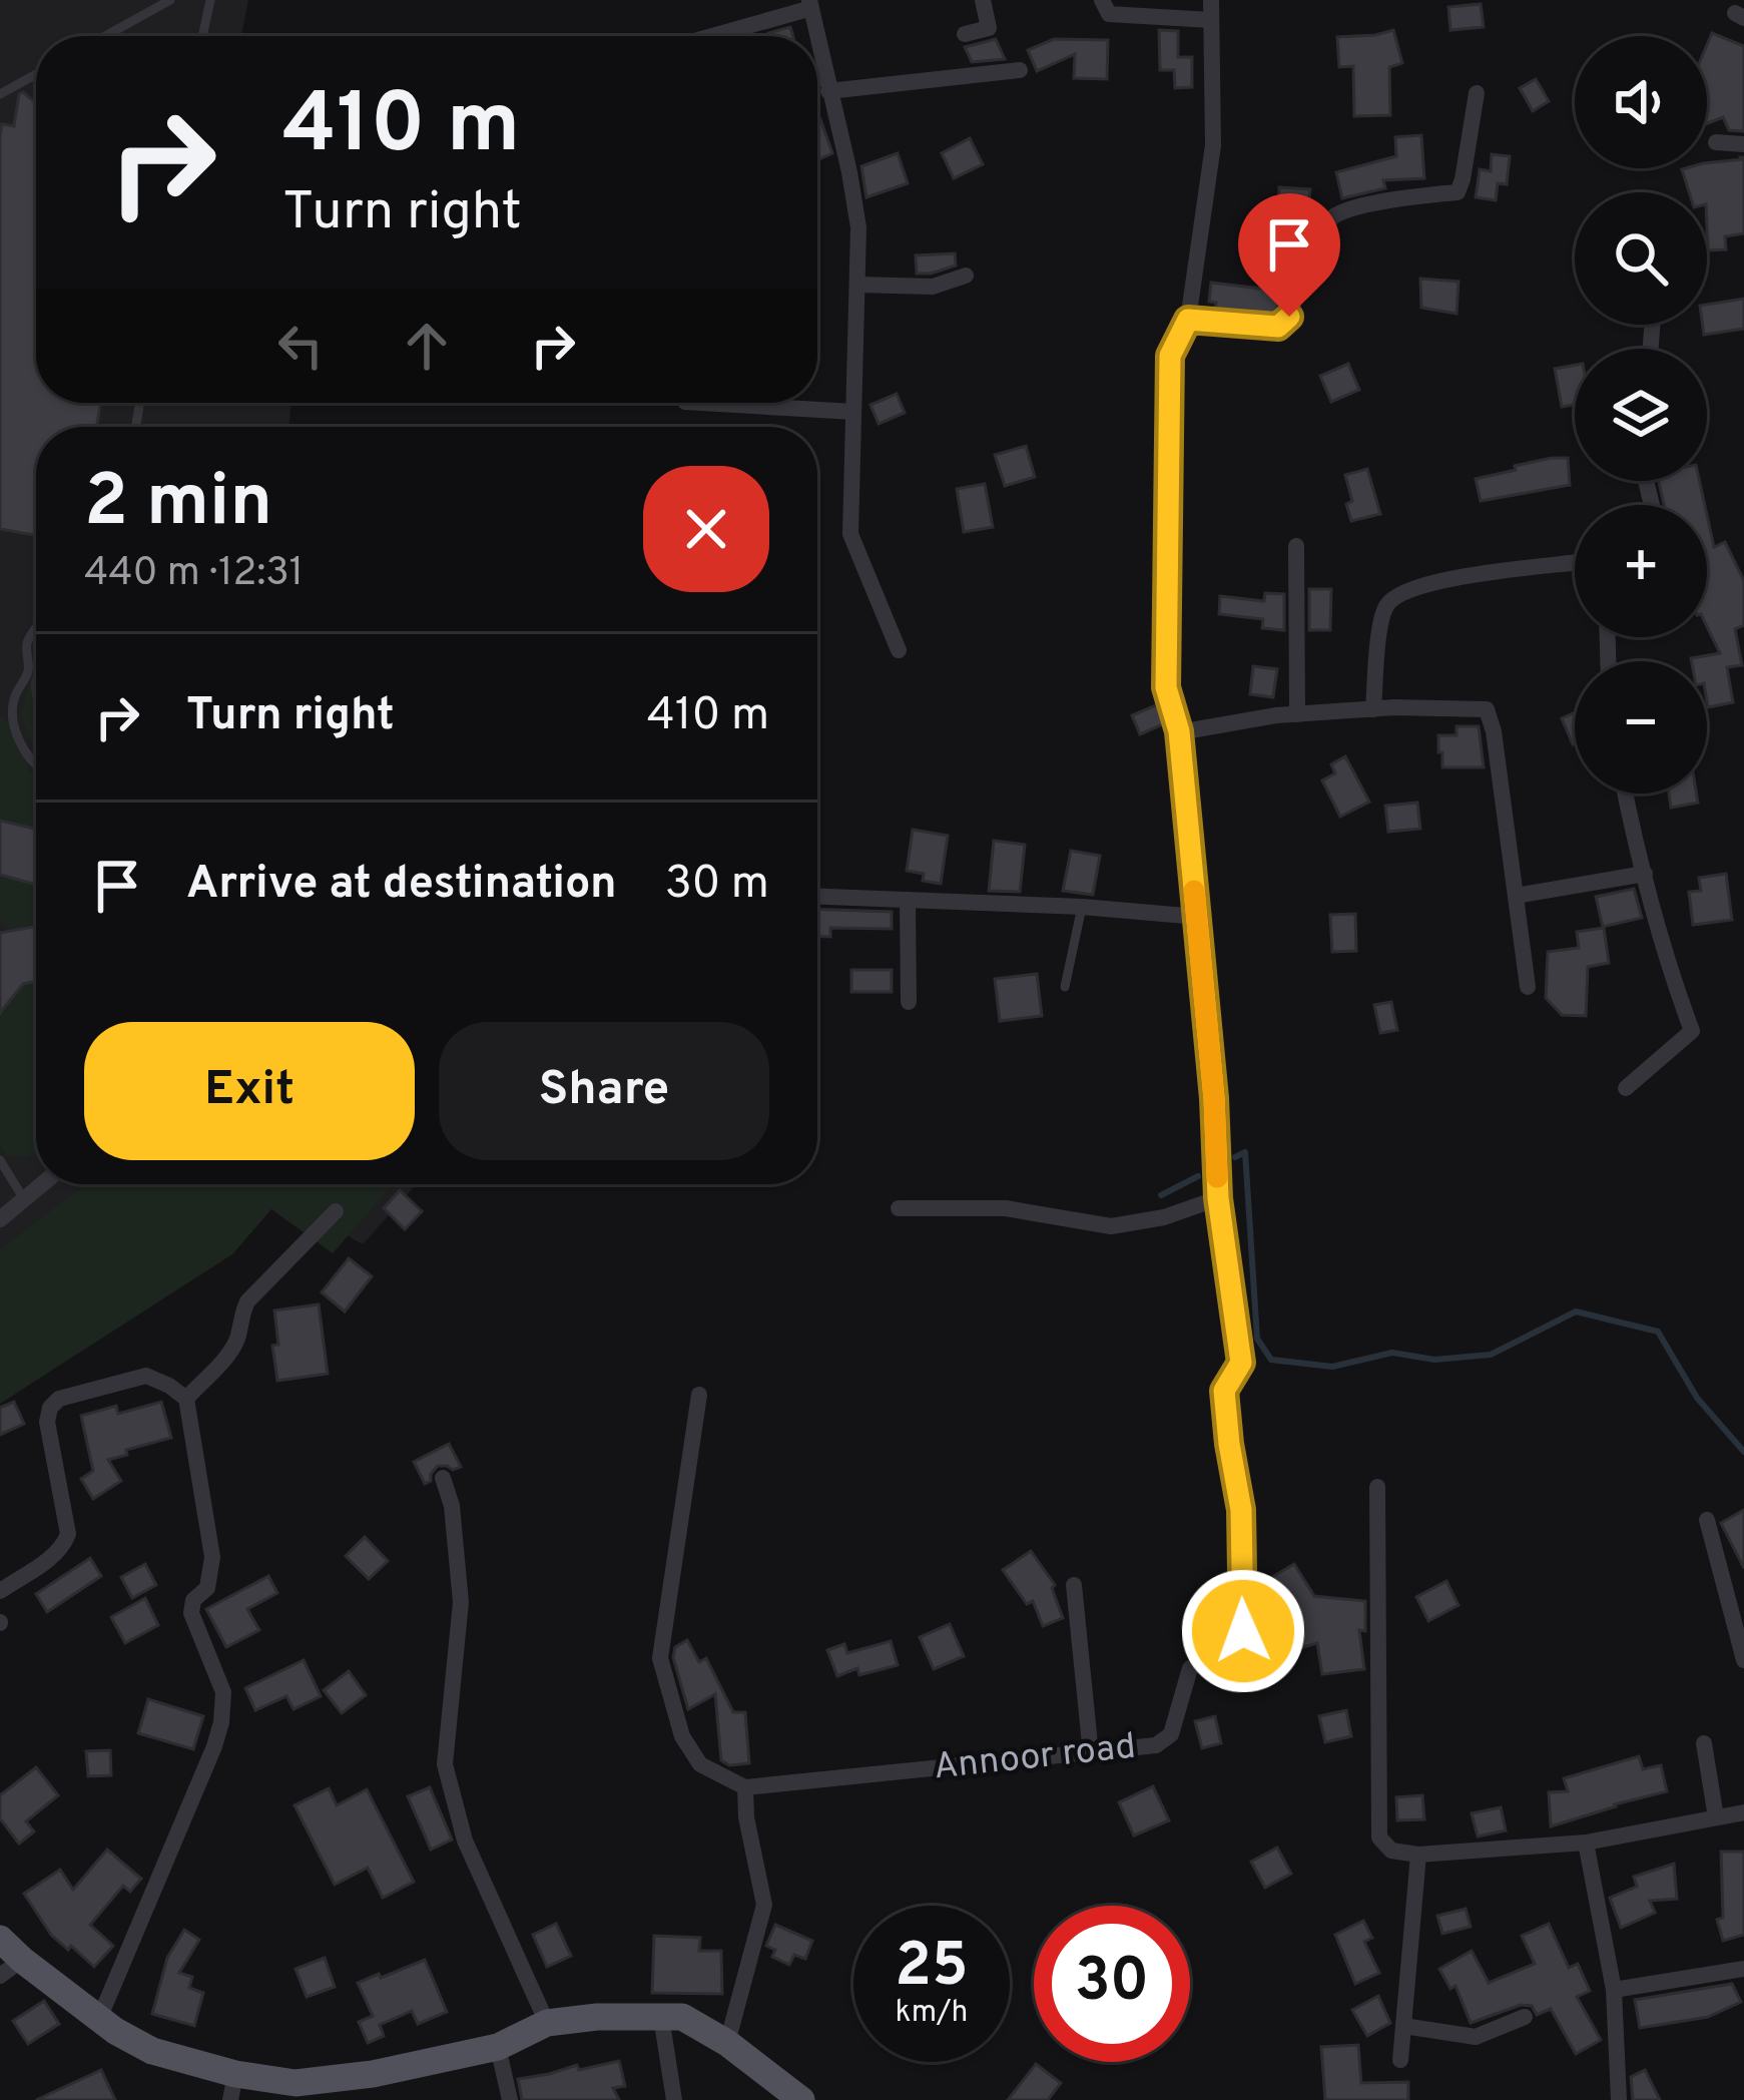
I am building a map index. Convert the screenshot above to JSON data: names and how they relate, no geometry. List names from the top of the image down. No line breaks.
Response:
{"streets":{"street":["Annoor road"]},"page":{"map_buttons":["+","−"],"turn":["410 m","Turn right"],"heading":["2 min","440 m · 12:31"],"list":[{"name":"Turn right","value":"410 m"},{"name":"Arrive at destination","value":"30 m"}],"buttons":["Exit","Share"],"speed":"25 km/h","limit":"30"}}
